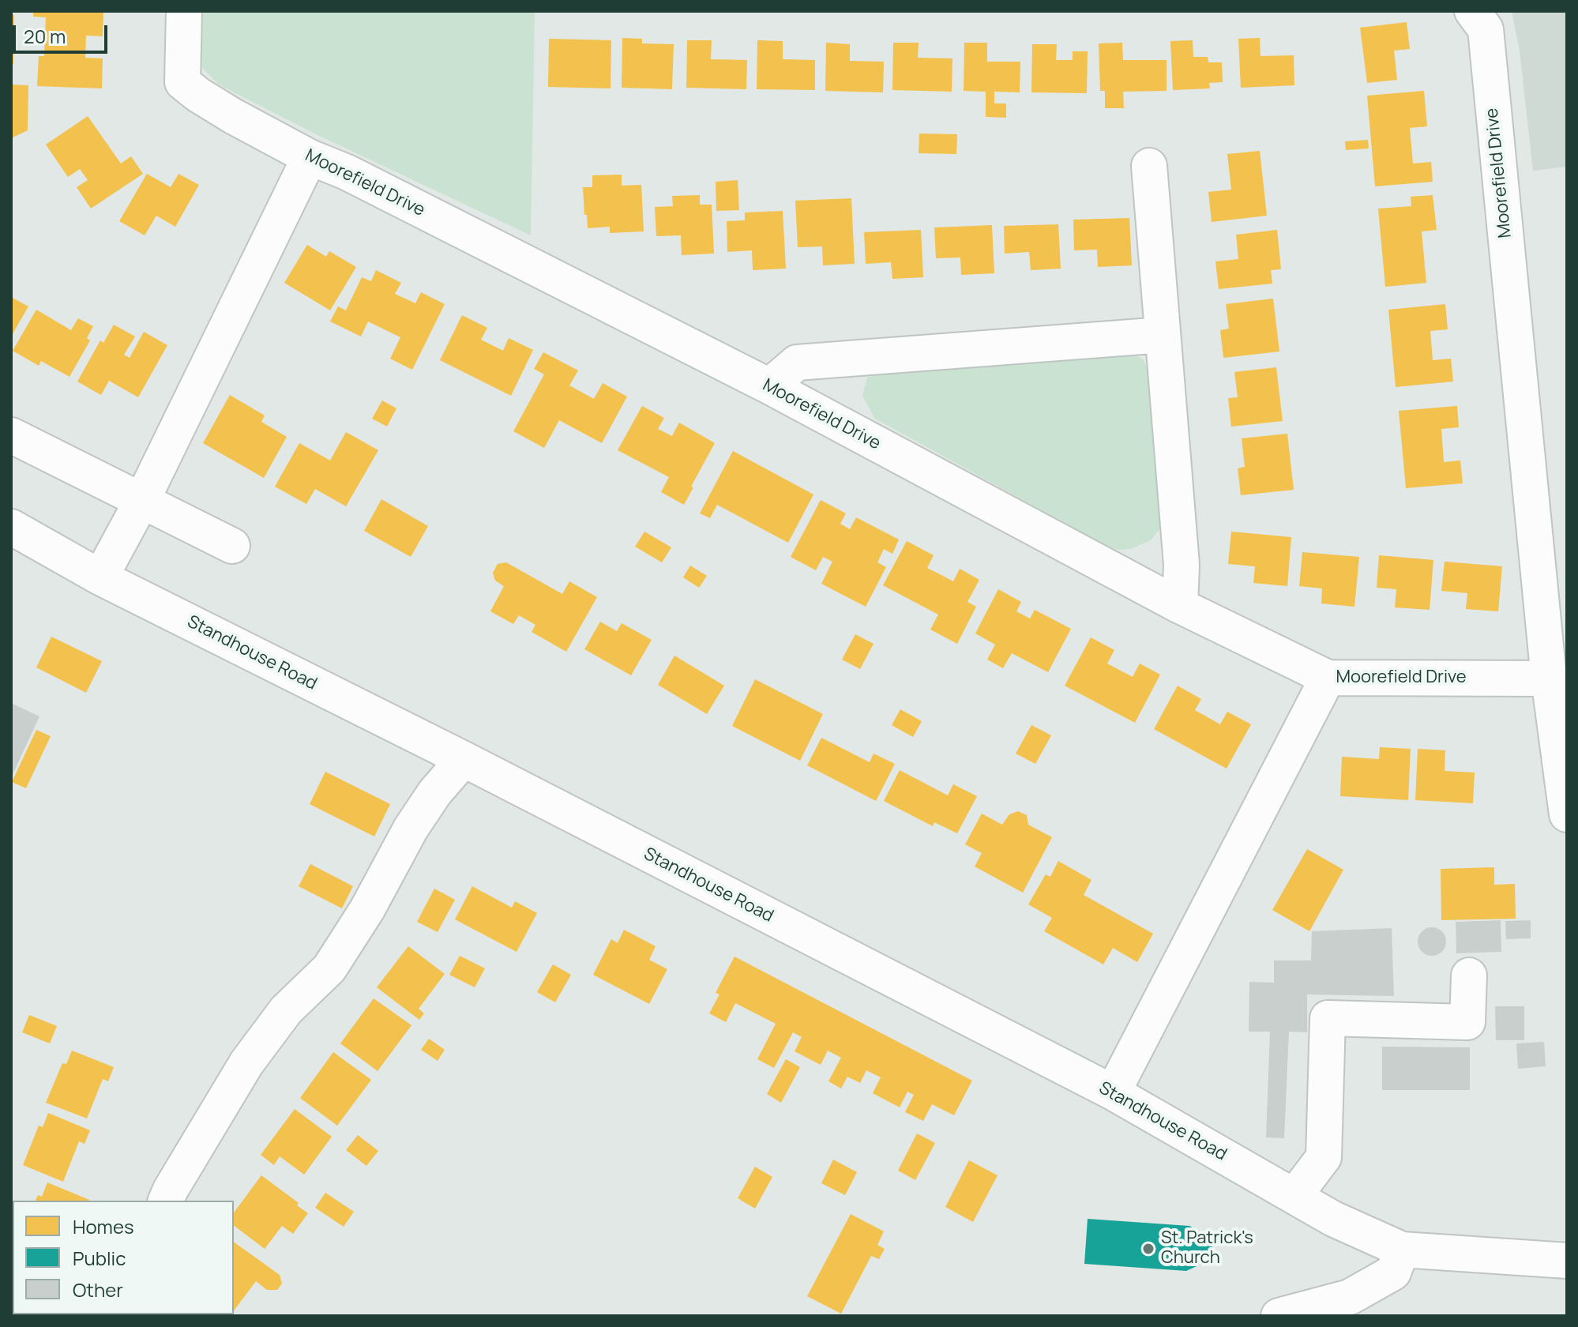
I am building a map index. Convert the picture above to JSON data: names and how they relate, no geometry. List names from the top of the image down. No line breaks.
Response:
{"streets":{"street":["Moorefield Drive","Standhouse Road"]},"places":["St. Patrick's Church"],"legend":["Homes","Public","Other"],"scale_bar":"20 m"}
